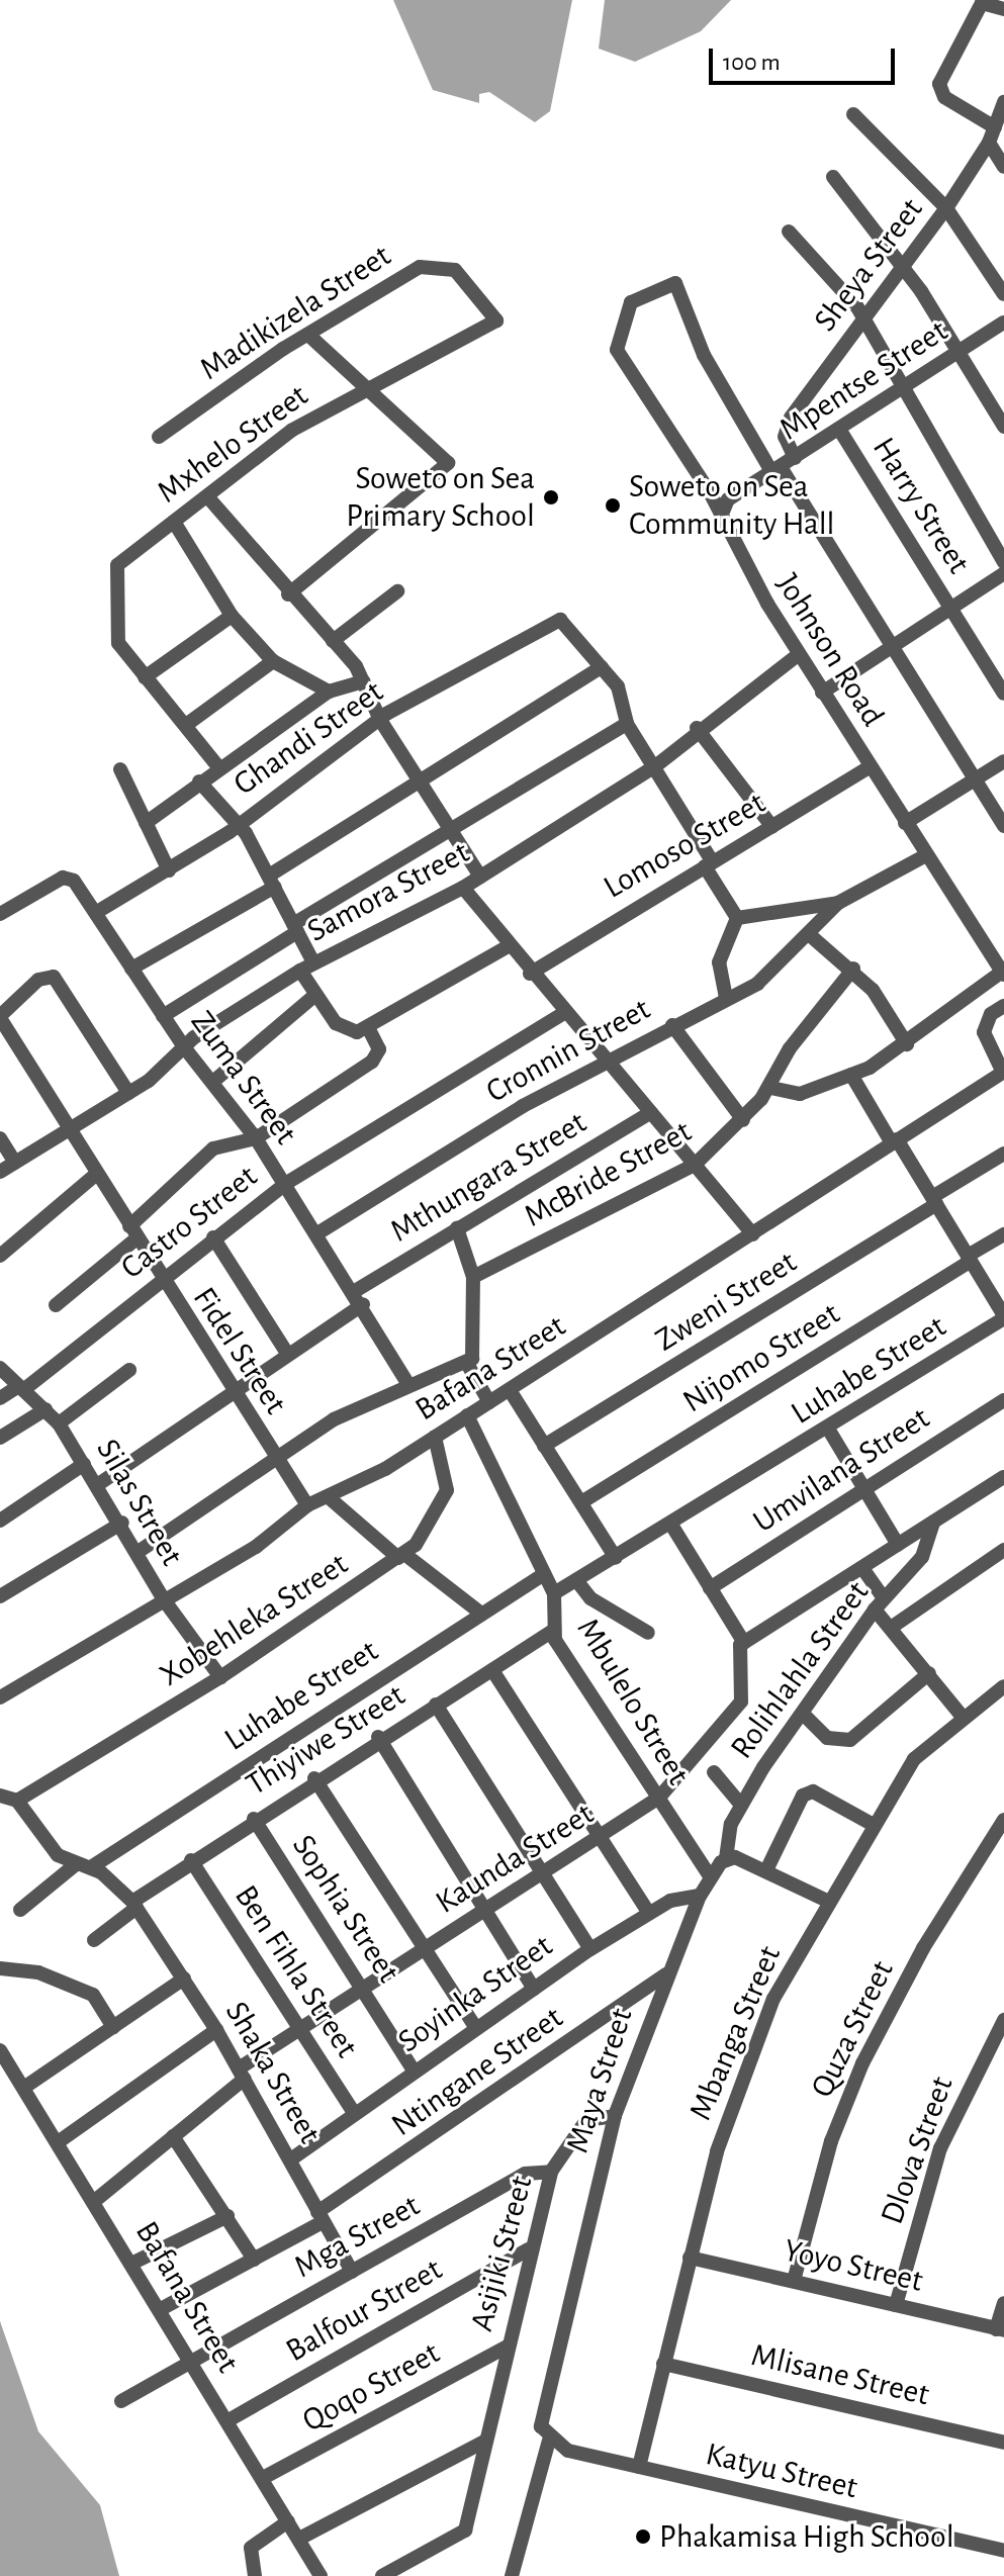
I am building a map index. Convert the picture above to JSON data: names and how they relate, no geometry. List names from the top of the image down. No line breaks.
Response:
{"streets":{"street":["Sheya Street","Madikizela Street","Mpentse Street","Mxhelo Street","Harry Street","Johnson Road","Ghandi Street","Lomoso Street","Samora Street","Cronnin Street","Zuma Street","McBride Street","Mthungara Street","Castro Street","Zweni Street","Fidel Street","Nijomo Street","Bafana Street","Luhabe Street","Umvilana Street","Silas Street","Xobehleka Street","Rolihlahla Street","Mbulelo Street","Thiyiwe Street","Kaunda Street","Sophia Street","Ben Fihla Street","Soyinka Street","Quza Street","Mbanga Street","Ntingane Street","Shaka Street","Maya Street","Dlova Street","Mga Street","Asijiki Street","Yoyo Street","Balfour Street","Mlisane Street","Qoqo Street","Katyu Street"]},"crossings":[["Sheya Street","Mpentse Street"],["Madikizela Street","Mxhelo Street"],["Mpentse Street","Harry Street"],["Mpentse Street","Johnson Road"],["Johnson Road","Lomoso Street"],["Johnson Road","Samora Street"],["Ghandi Street","Zuma Street"],["Samora Street","Zuma Street"],["Samora Street","Fidel Street"],["Cronnin Street","Zuma Street"],["Zuma Street","Mthungara Street"],["Zuma Street","Castro Street"],["Mthungara Street","Fidel Street"],["Mthungara Street","Silas Street"],["Castro Street","Fidel Street"],["Castro Street","Silas Street"],["Fidel Street","Bafana Street"],["Bafana Street","Silas Street"],["Bafana Street","Xobehleka Street"],["Bafana Street","Mbulelo Street"],["Bafana Street","Kaunda Street"],["Bafana Street","Ntingane Street"],["Bafana Street","Mga Street"],["Bafana Street","Balfour Street"],["Bafana Street","Qoqo Street"],["Luhabe Street","Mbulelo Street"],["Luhabe Street","Shaka Street"],["Silas Street","Xobehleka Street"],["Xobehleka Street","Shaka Street"],["Rolihlahla Street","Maya Street"],["Mbulelo Street","Thiyiwe Street"],["Mbulelo Street","Kaunda Street"],["Mbulelo Street","Maya Street"],["Thiyiwe Street","Sophia Street"],["Thiyiwe Street","Ben Fihla Street"],["Thiyiwe Street","Shaka Street"],["Kaunda Street","Sophia Street"],["Kaunda Street","Ben Fihla Street"],["Kaunda Street","Shaka Street"],["Sophia Street","Soyinka Street"],["Ben Fihla Street","Soyinka Street"],["Soyinka Street","Shaka Street"],["Soyinka Street","Maya Street"],["Quza Street","Yoyo Street"],["Mbanga Street","Yoyo Street"],["Mbanga Street","Mlisane Street"],["Mbanga Street","Katyu Street"],["Ntingane Street","Shaka Street"],["Ntingane Street","Maya Street"],["Shaka Street","Mga Street"],["Maya Street","Asijiki Street"],["Maya Street","Katyu Street"],["Dlova Street","Yoyo Street"],["Mga Street","Asijiki Street"],["Asijiki Street","Balfour Street"],["Asijiki Street","Qoqo Street"]],"places":["Soweto on Sea Primary School","Soweto on Sea Community Hall","Phakamisa High School"],"scale_bar":"100 m"}
